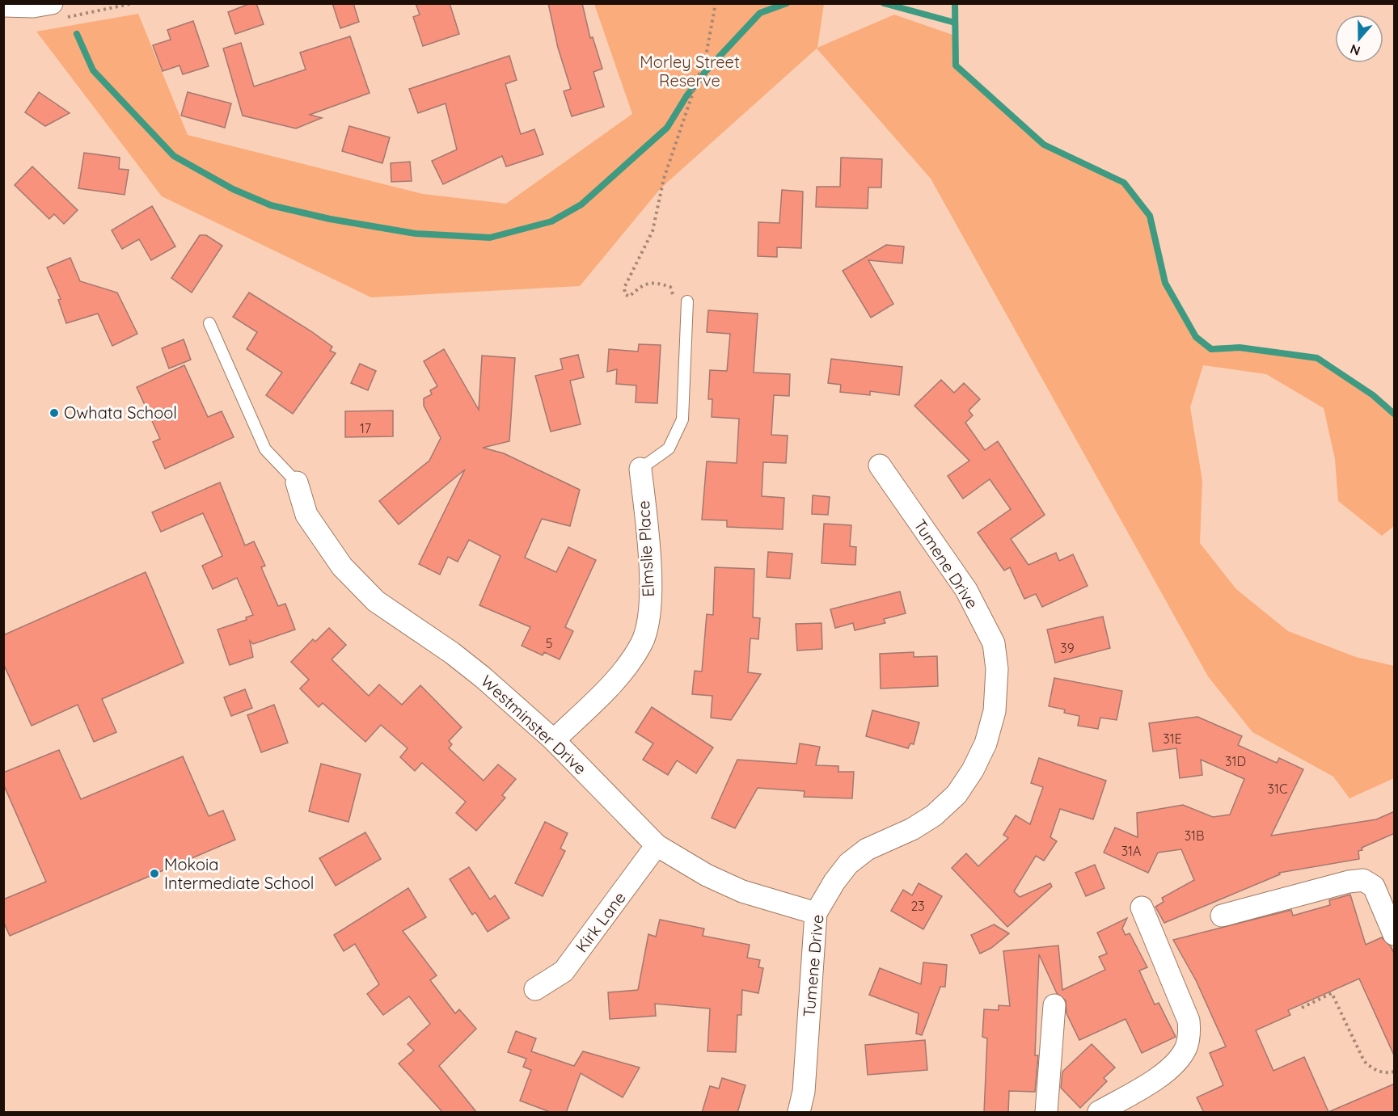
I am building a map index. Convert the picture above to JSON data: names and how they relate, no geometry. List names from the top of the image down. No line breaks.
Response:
{"streets":{"street":["Elmslie Place","Tumene Drive","Westminster Drive","Kirk Lane"]},"crossings":[["Elmslie Place","Westminster Drive"],["Tumene Drive","Westminster Drive"],["Westminster Drive","Kirk Lane"]],"parks":["Morley Street Reserve"],"places":["Owhata School","Mokoia Intermediate School"],"house_numbers":["17","5","39","31E","31D","31C","31B","31A","23"],"north":"bottom"}
